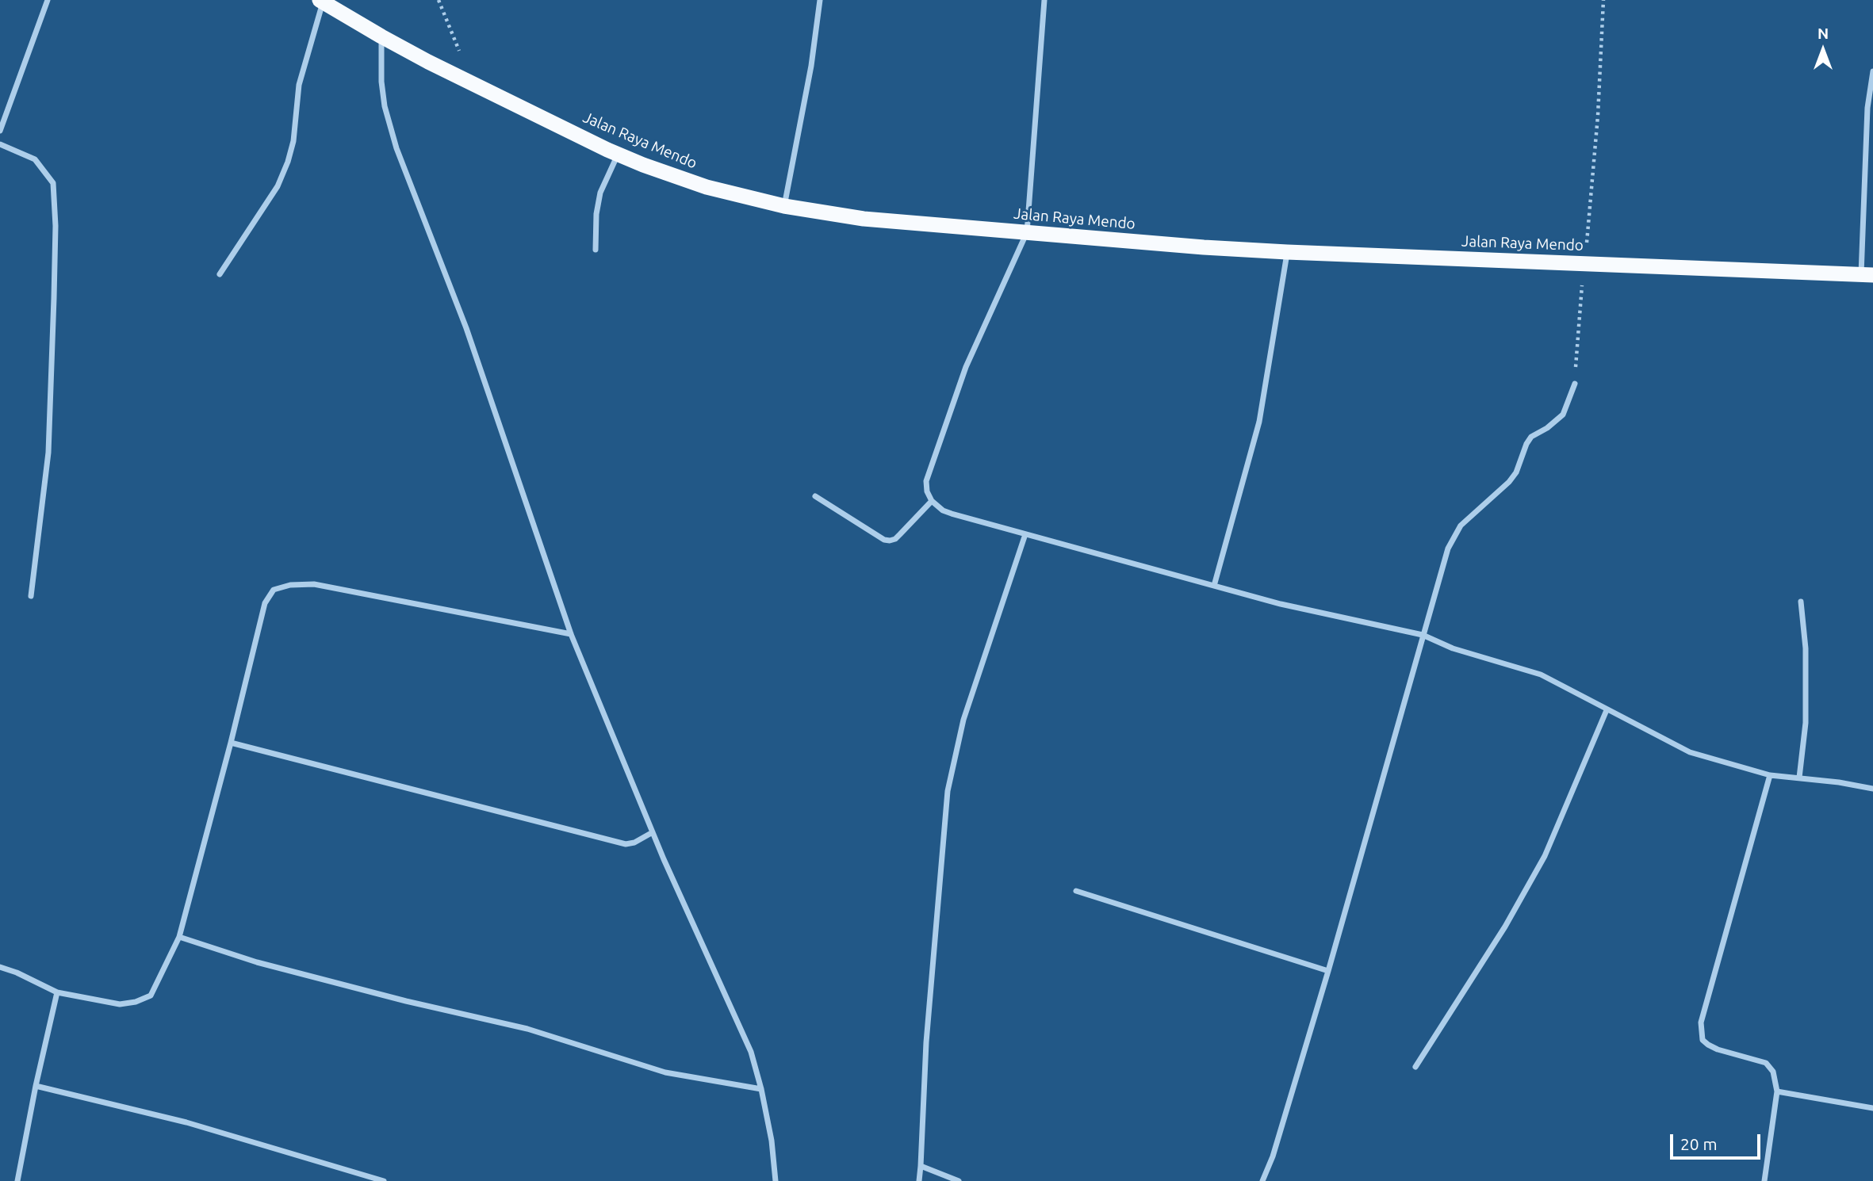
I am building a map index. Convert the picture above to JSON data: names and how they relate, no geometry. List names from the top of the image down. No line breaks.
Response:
{"streets":{"highway":["Jalan Raya Mendo"]},"scale_bar":"20 m","north":"top"}
